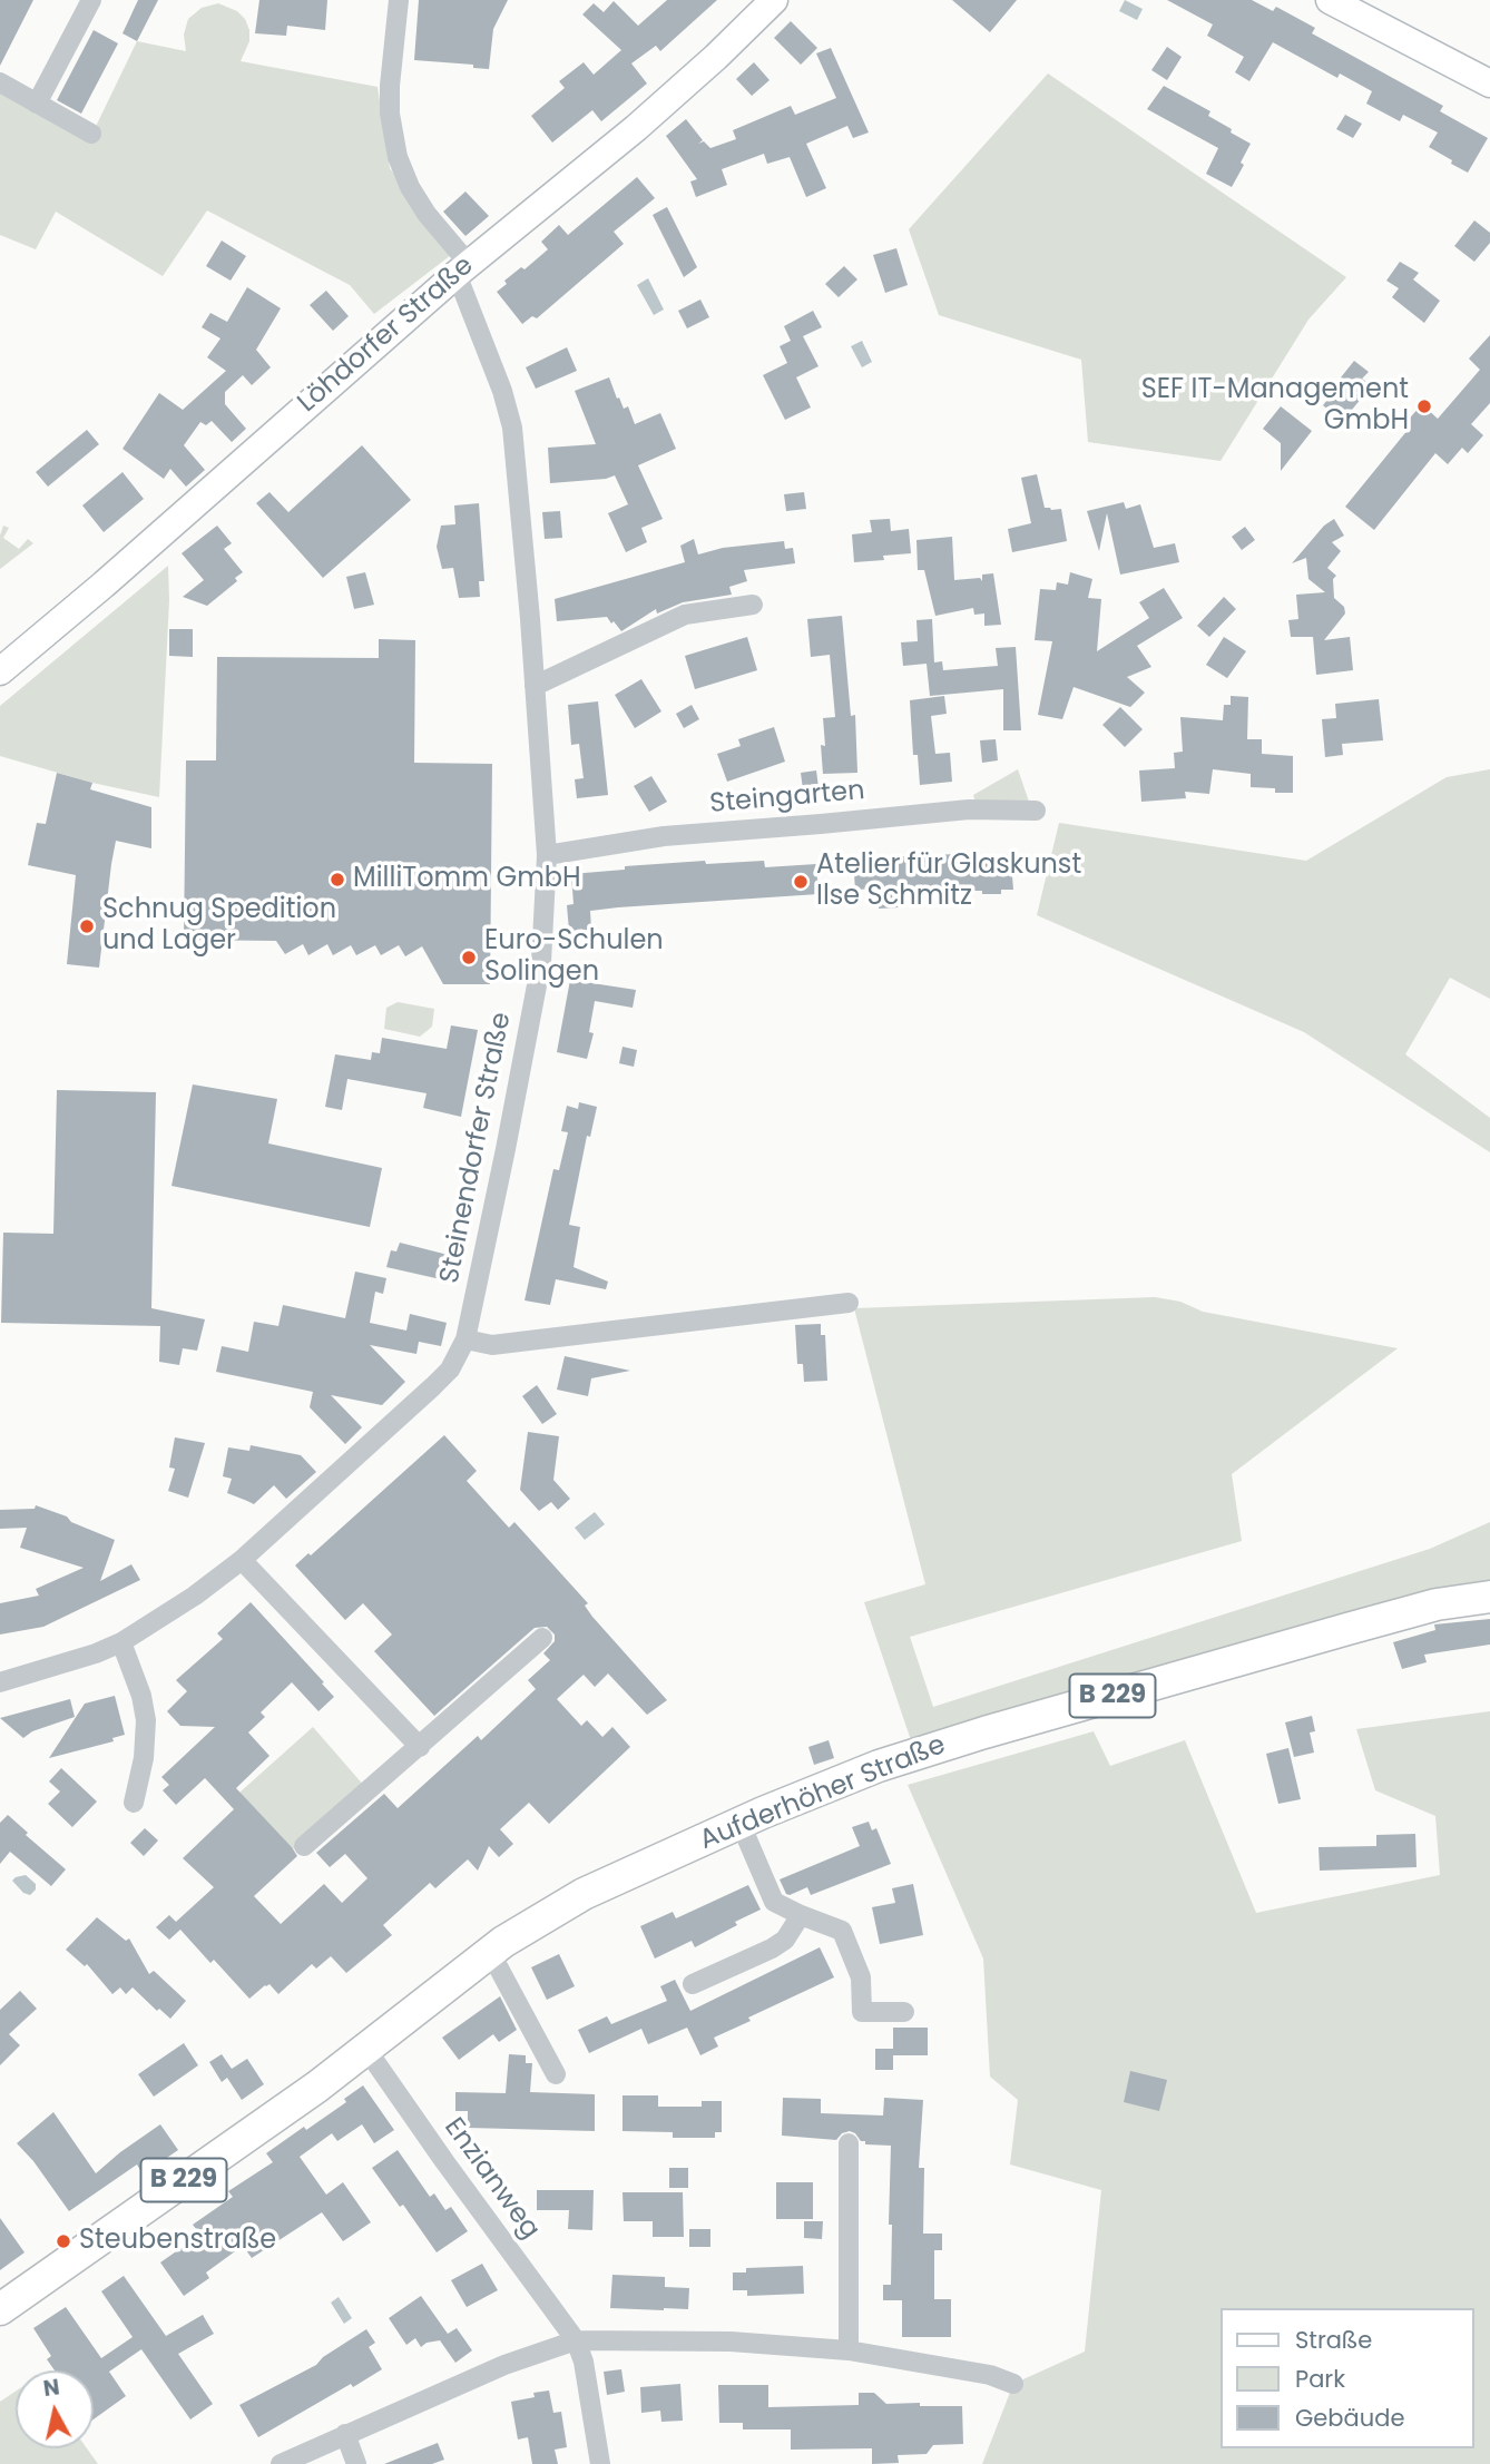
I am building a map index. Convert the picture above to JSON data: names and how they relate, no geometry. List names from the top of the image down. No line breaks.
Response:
{"streets":{"main road":["Löhdorfer Straße","B 229","Aufderhöher Straße"],"street":["Steingarten","Steinendorfer Straße","Enzianweg"]},"crossings":[["Löhdorfer Straße","Steinendorfer Straße"],["Steingarten","Steinendorfer Straße"],["Aufderhöher Straße","Enzianweg"]],"places":["SEF IT-Management GmbH","MilliTomm GmbH","Atelier für Glaskunst Ilse Schmitz","Schnug Spedition und Lager","Euro-Schulen Solingen","Steubenstraße"],"legend":["Straße","Park","Gebäude"],"north":"top"}
